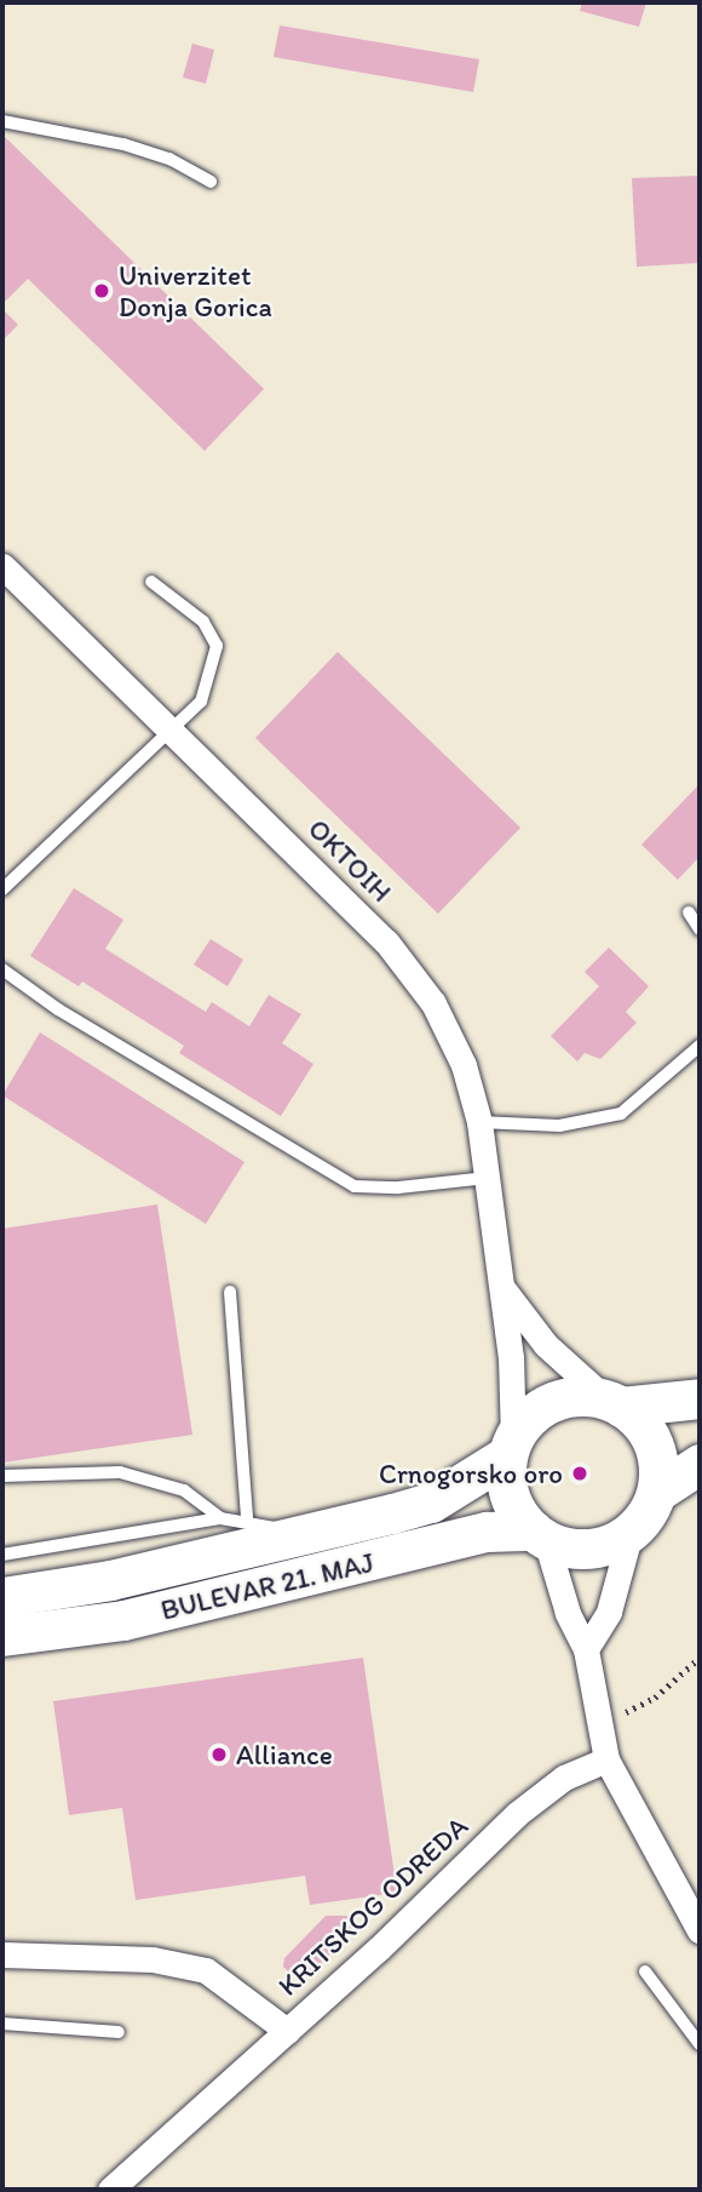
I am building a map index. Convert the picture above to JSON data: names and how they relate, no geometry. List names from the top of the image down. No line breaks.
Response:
{"streets":{"main road":["BULEVAR 21. MAJ"],"street":["OKTOIH","KRITSKOG ODREDA"]},"crossings":[["OKTOIH","BULEVAR 21. MAJ"]],"places":["Univerzitet Donja Gorica","Crnogorsko oro","Alliance"]}
